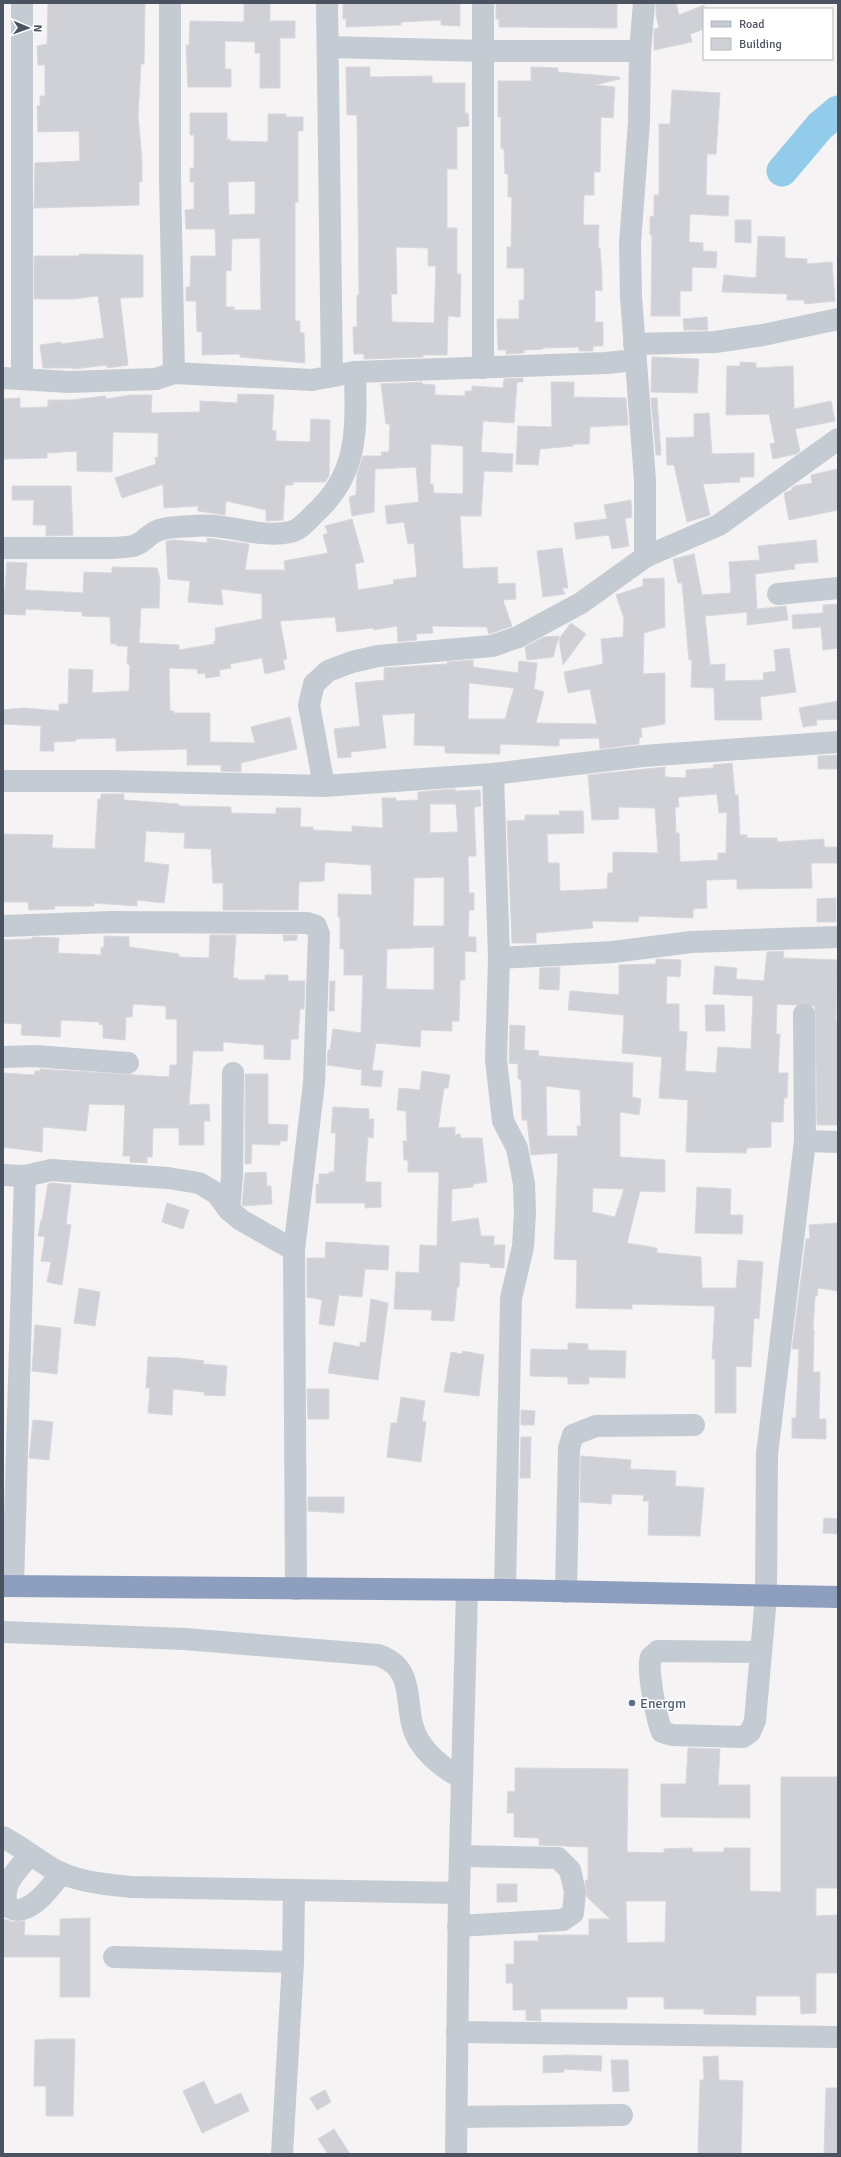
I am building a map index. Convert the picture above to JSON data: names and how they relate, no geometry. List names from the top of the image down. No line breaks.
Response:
{"places":["Energm"],"legend":["Road","Building"],"north":"right"}
